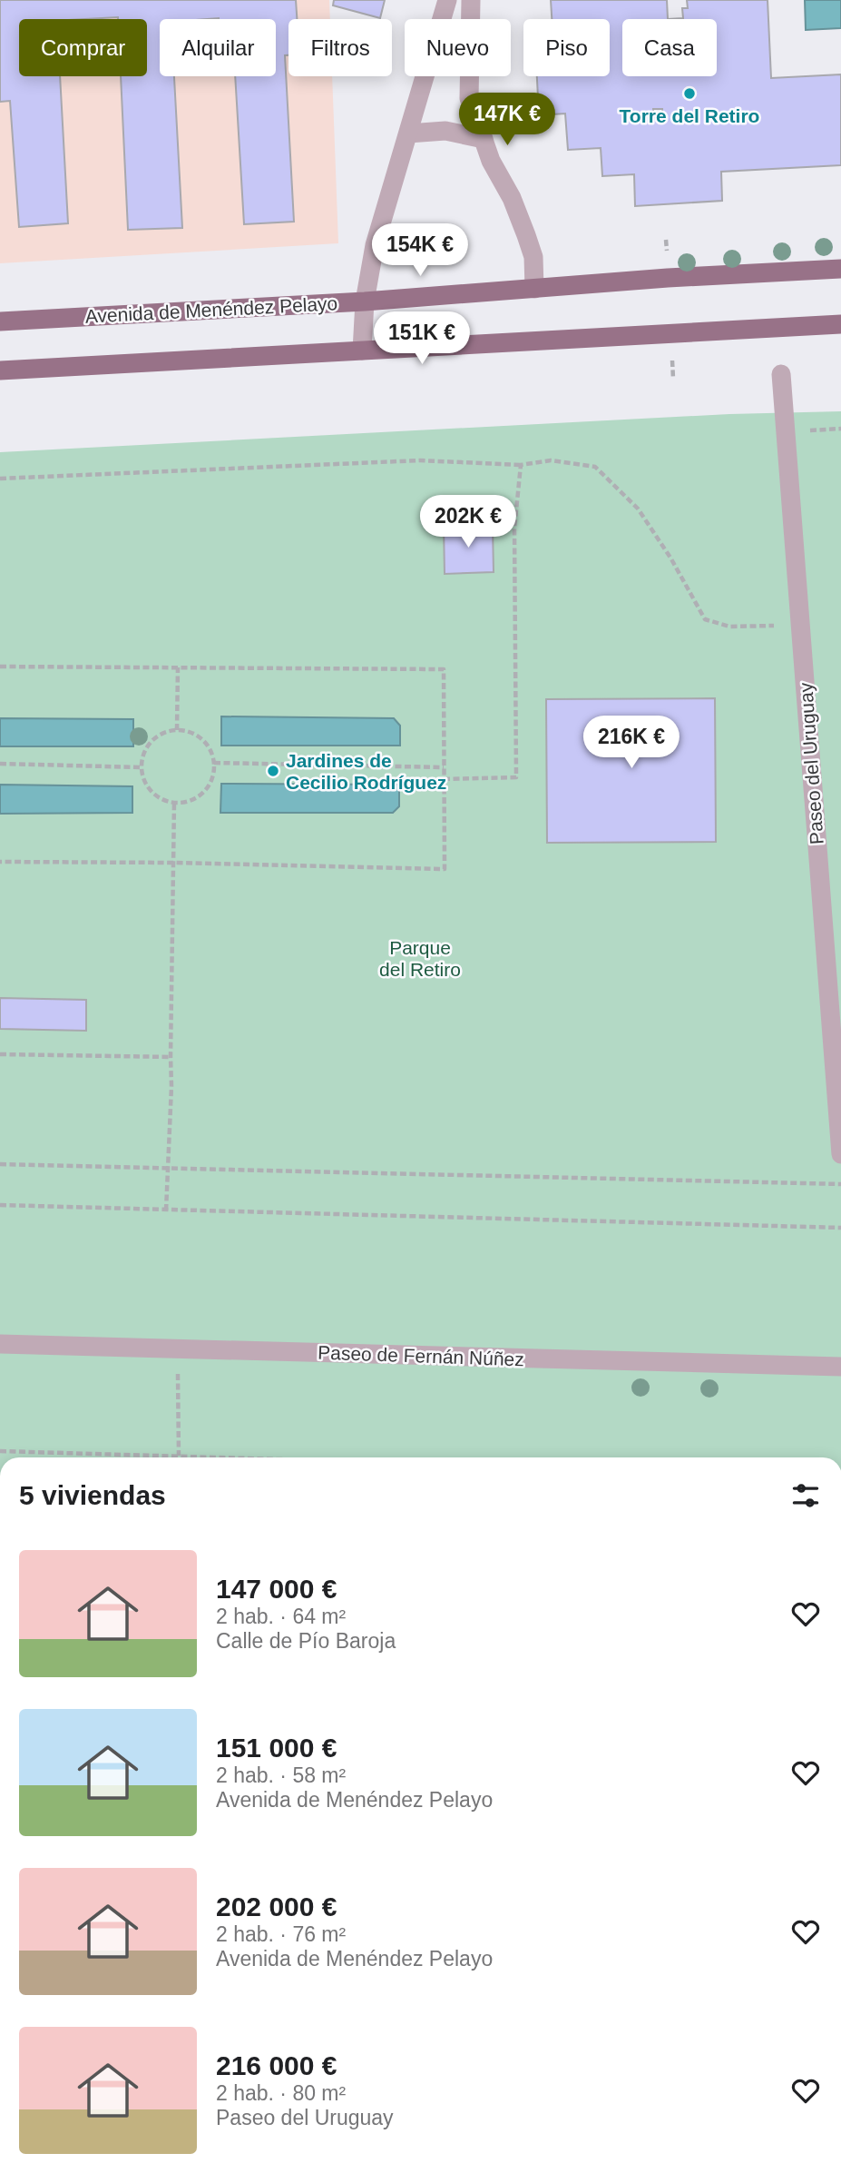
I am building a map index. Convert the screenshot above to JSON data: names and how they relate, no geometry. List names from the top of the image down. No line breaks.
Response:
{"streets":{"main road":["Avenida de Menéndez Pelayo"],"street":["Paseo del Uruguay","Paseo de Fernán Núñez"]},"parks":["Parque del Retiro"],"places":["Torre del Retiro","Jardines de Cecilio Rodríguez"],"page":{"chip":["Comprar","Alquilar","Filtros","Nuevo","Piso","Casa"],"price":["147K €","154K €","151K €","202K €","216K €"],"heading":"5 viviendas","list":[{"name":"147 000 €","note":"2 hab. · 64 m² · Calle de Pío Baroja"},{"name":"151 000 €","note":"2 hab. · 58 m² · Avenida de Menéndez Pelayo"},{"name":"202 000 €","note":"2 hab. · 76 m² · Avenida de Menéndez Pelayo"},{"name":"216 000 €","note":"2 hab. · 80 m² · Paseo del Uruguay"}]}}
